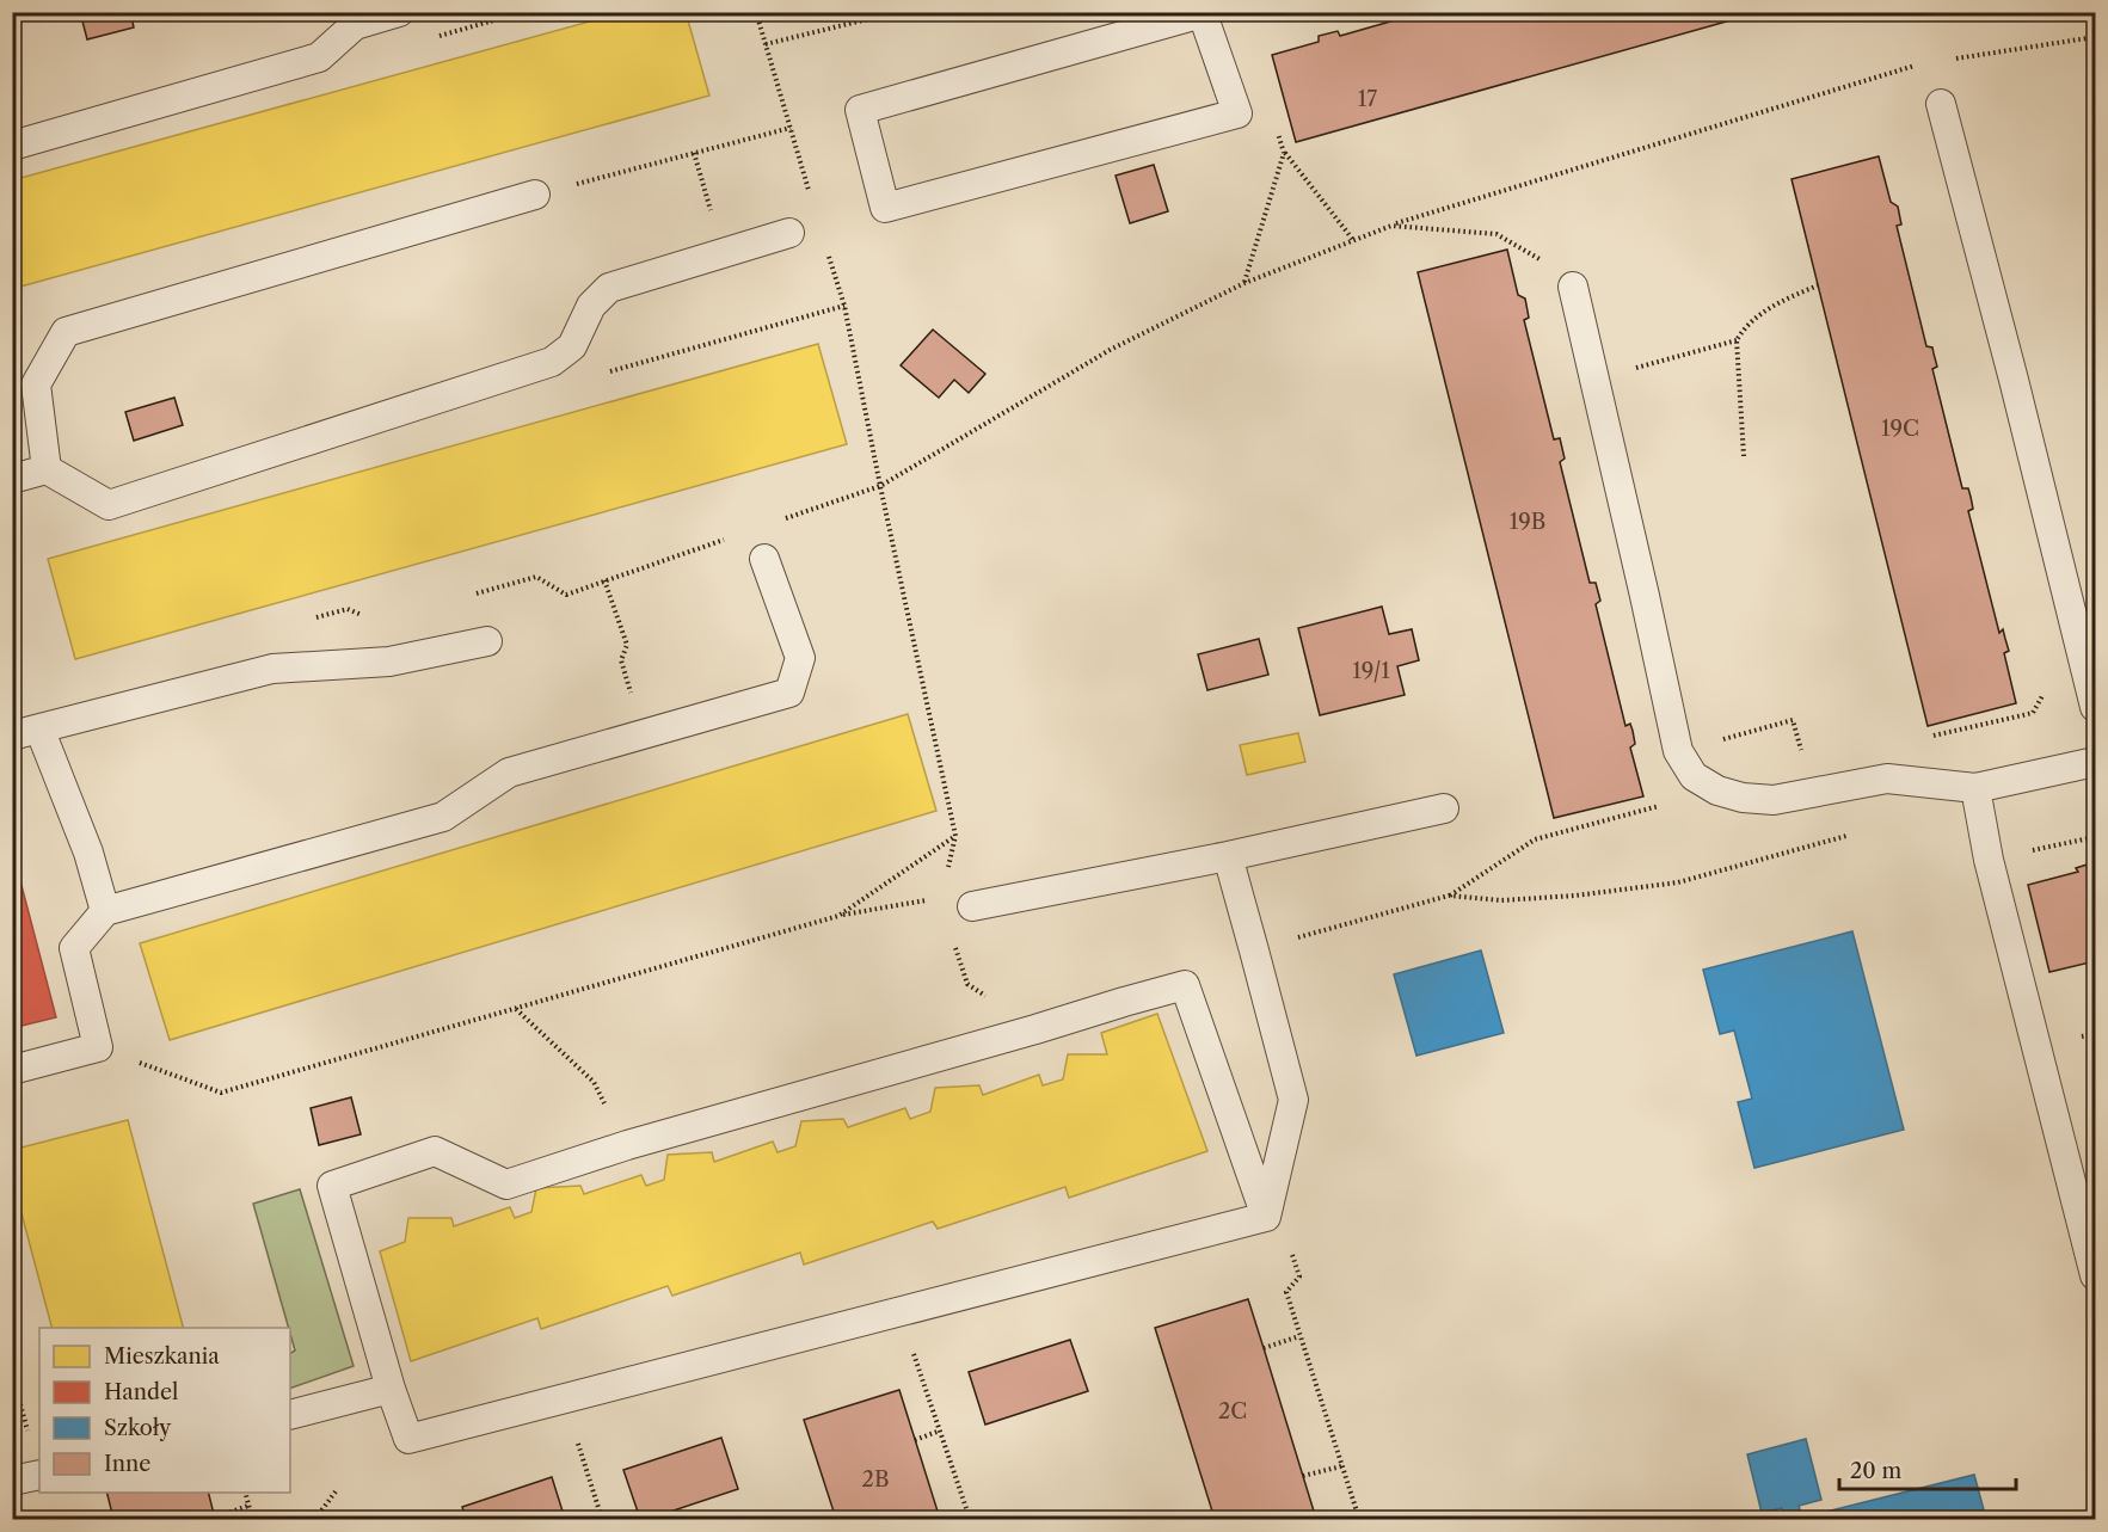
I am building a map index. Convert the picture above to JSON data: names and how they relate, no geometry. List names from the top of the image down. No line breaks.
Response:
{"house_numbers":["17","19C","19B","19/1","2C","2B"],"legend":["Mieszkania","Handel","Szkoły","Inne"],"scale_bar":"20 m"}
